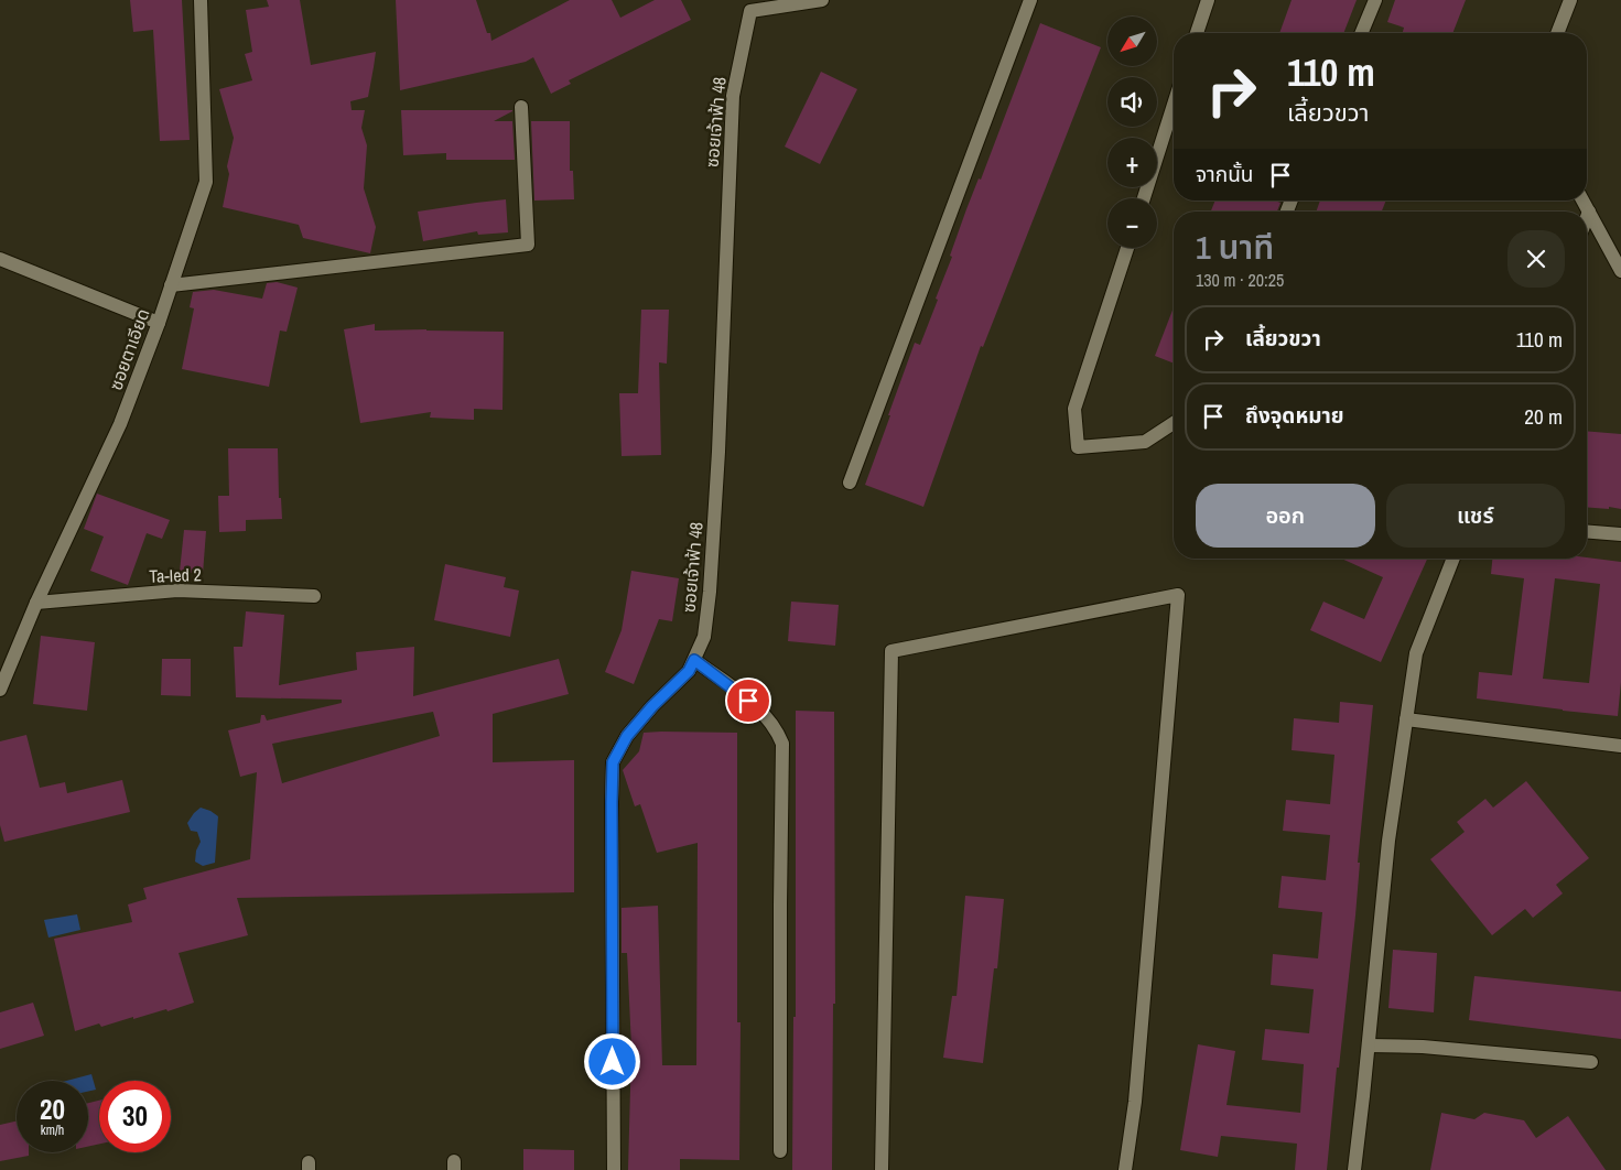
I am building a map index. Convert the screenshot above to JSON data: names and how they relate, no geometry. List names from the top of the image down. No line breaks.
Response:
{"streets":{"street":["ซอยเจ้าฟ้า 48","ซอยตาเอียด","Ta-Ied 2"]},"crossings":[["ซอยตาเอียด","Ta-Ied 2"]],"north":"bottom left","page":{"map_buttons":["+","−"],"turn":["110 m","เลี้ยวขวา"],"then":"จากนั้น","heading":["1 นาที","130 m · 20:25"],"list":[{"name":"เลี้ยวขวา","value":"110 m"},{"name":"ถึงจุดหมาย","value":"20 m"}],"buttons":["ออก","แชร์"],"speed":"20 km/h","limit":"30"}}
